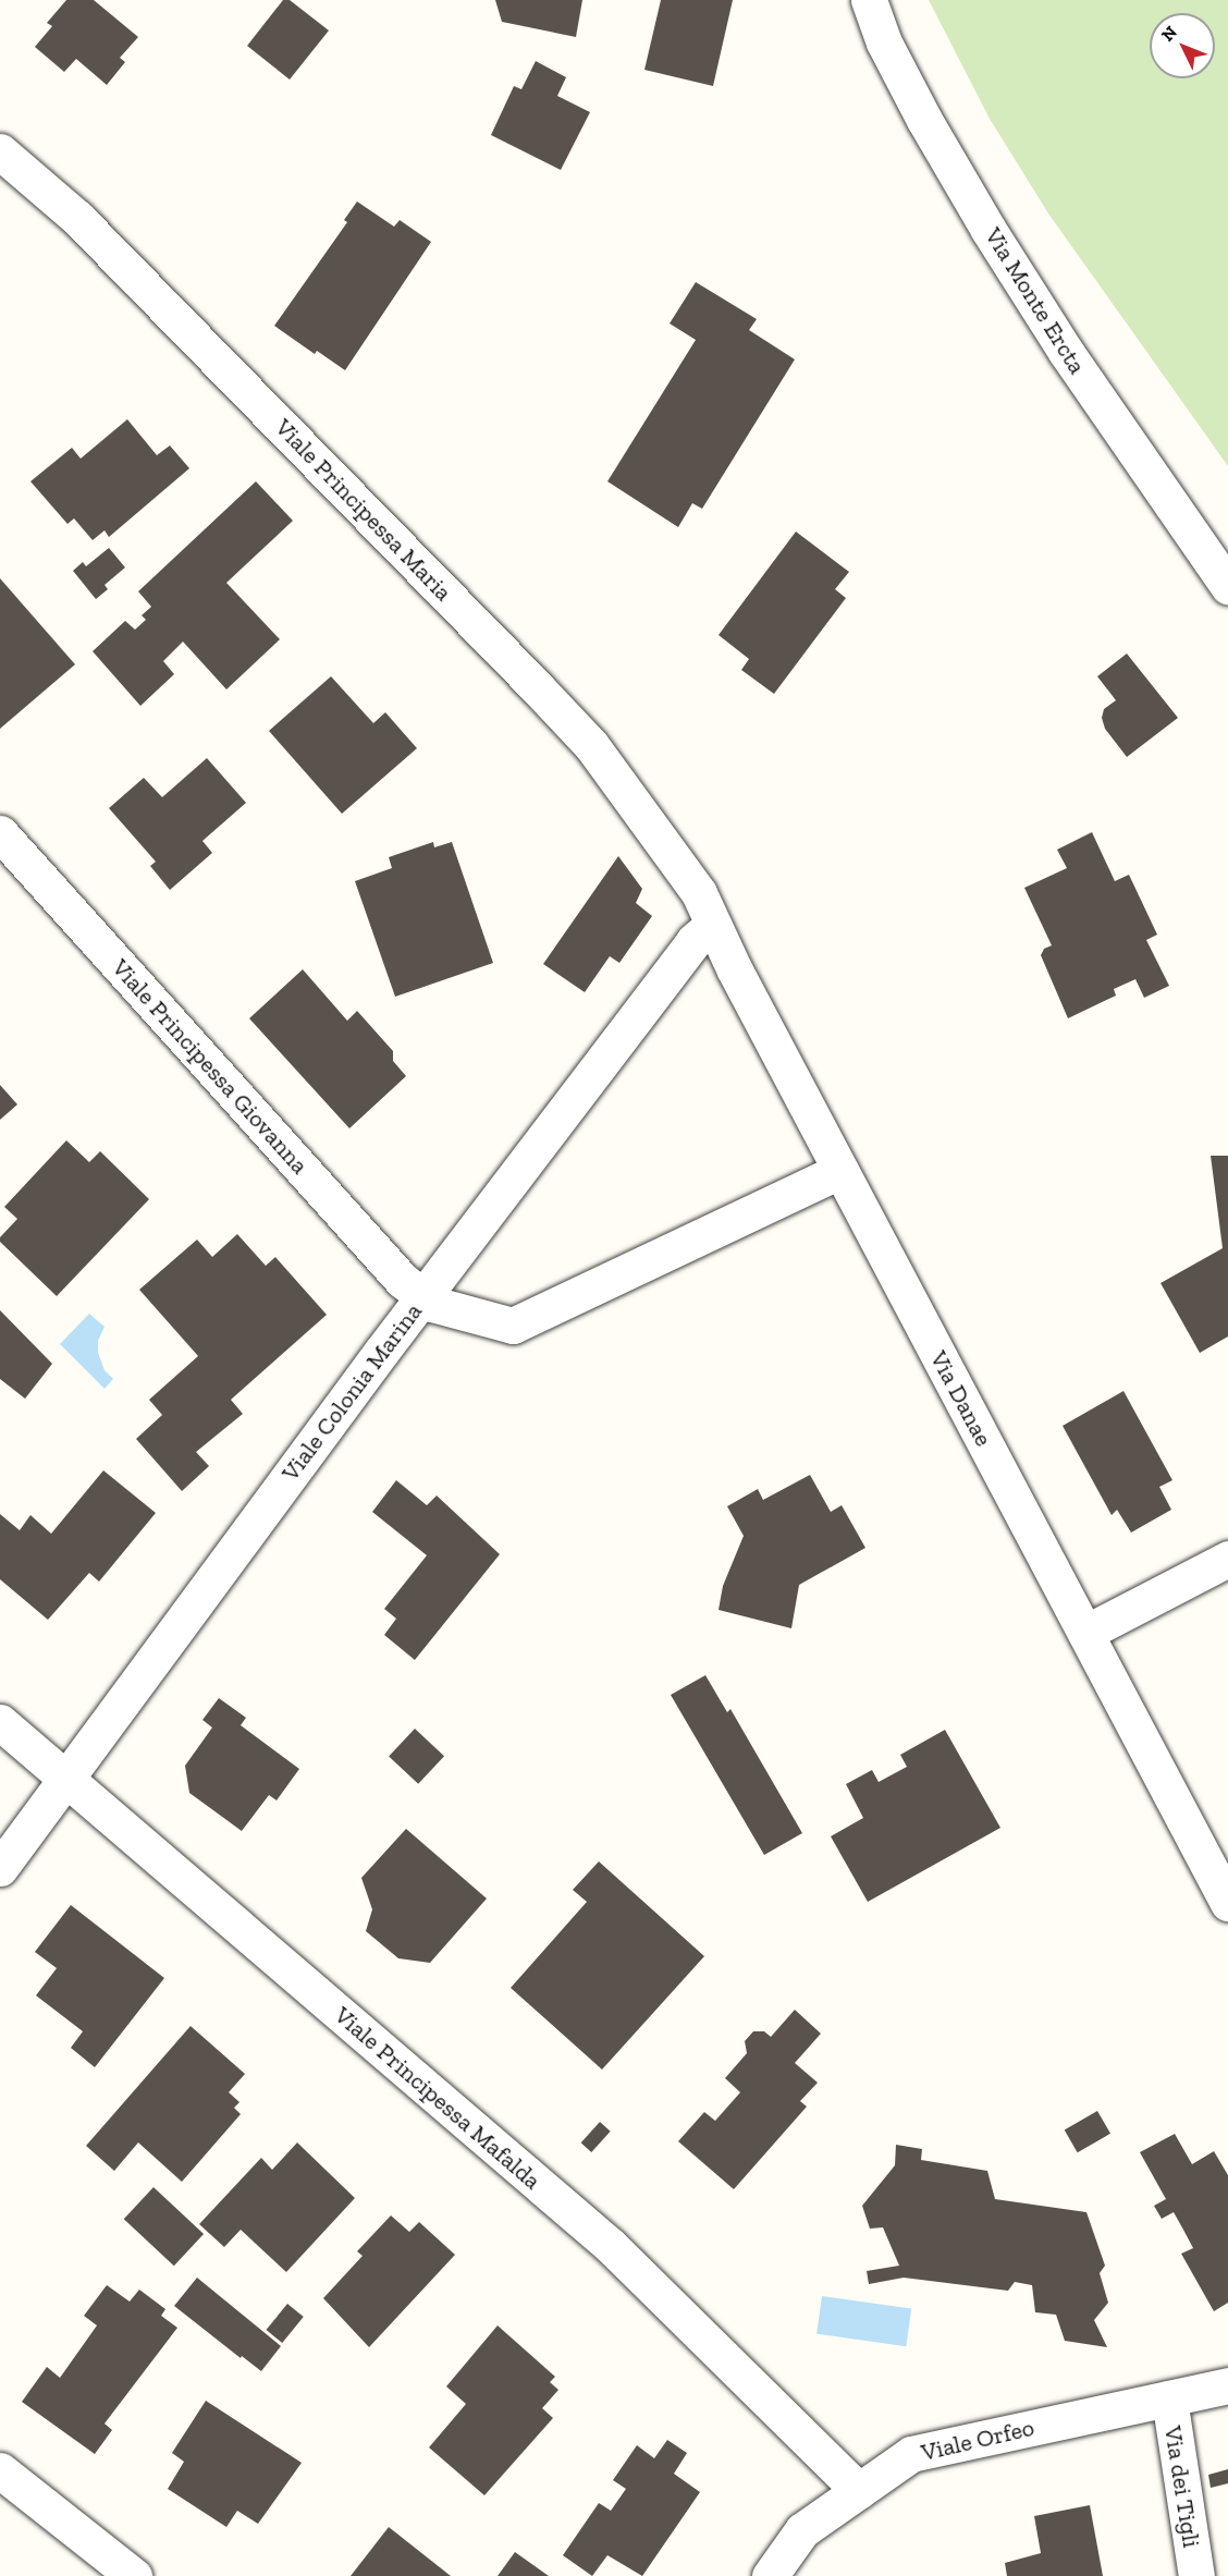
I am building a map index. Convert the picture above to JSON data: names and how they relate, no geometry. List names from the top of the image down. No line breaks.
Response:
{"streets":{"street":["Via Monte Ercta","Viale Principessa Maria","Viale Principessa Giovanna","Viale Colonia Marina","Via Danae","Viale Principessa Mafalda","Viale Orfeo","Via dei Tigli"]},"crossings":[["Viale Principessa Maria","Via Danae"],["Viale Principessa Giovanna","Viale Colonia Marina"],["Viale Principessa Giovanna","Via Danae"],["Viale Colonia Marina","Via Danae"],["Viale Colonia Marina","Viale Principessa Mafalda"],["Viale Principessa Mafalda","Viale Orfeo"],["Viale Orfeo","Via dei Tigli"]],"north":"top left"}
